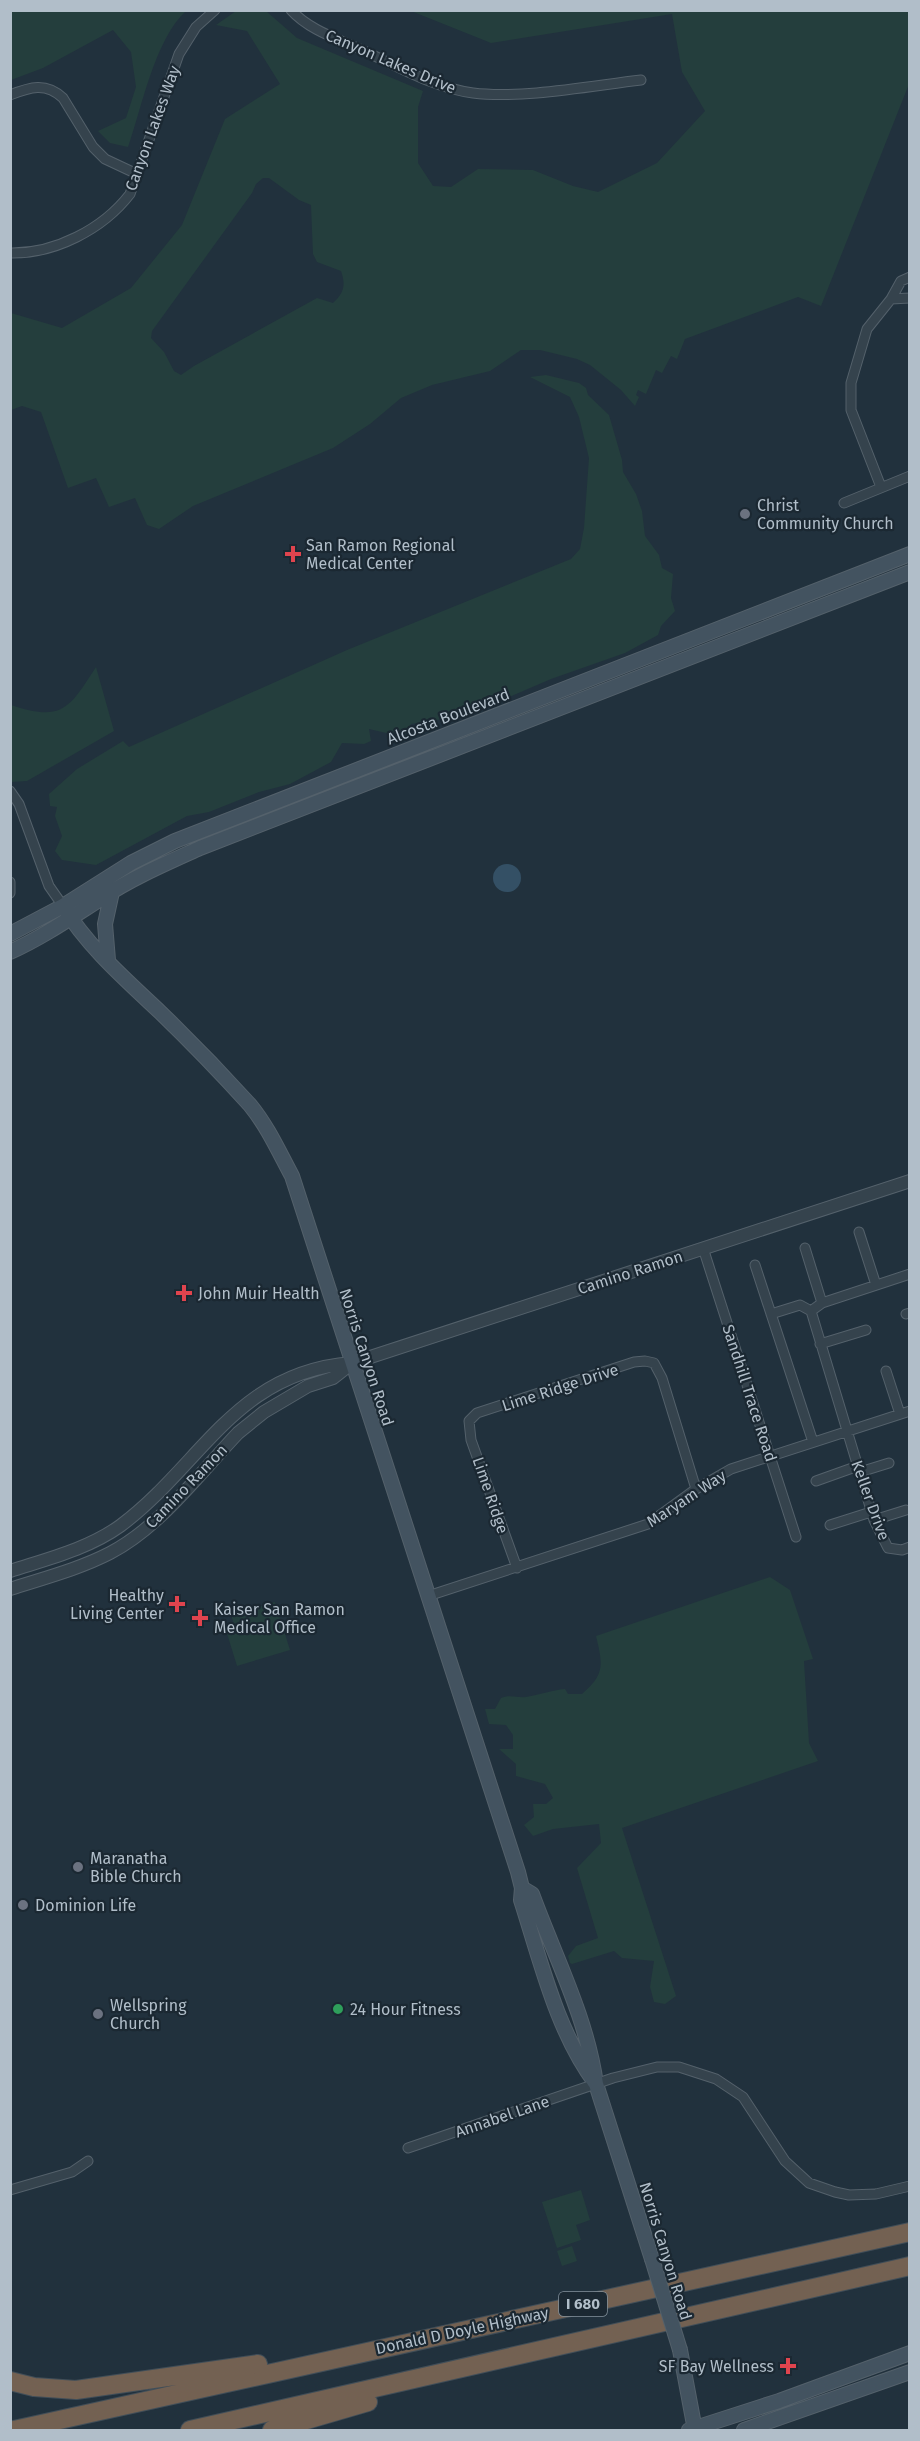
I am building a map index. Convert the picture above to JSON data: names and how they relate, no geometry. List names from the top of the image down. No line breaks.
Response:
{"streets":{"highway":["I 680","Donald D Doyle Highway"],"main road":["Alcosta Boulevard","Norris Canyon Road"],"street":["Canyon Lakes Drive","Canyon Lakes Way","Camino Ramon","Lime Ridge Drive","Sandhill Trace Road","Lime Ridge","Maryam Way","Keller Drive","Annabel Lane"]},"crossings":[["Alcosta Boulevard","Norris Canyon Road"],["Camino Ramon","Norris Canyon Road"],["Camino Ramon","Sandhill Trace Road"],["Norris Canyon Road","Maryam Way"],["Norris Canyon Road","Annabel Lane"],["Lime Ridge Drive","Lime Ridge"],["Lime Ridge Drive","Maryam Way"],["Sandhill Trace Road","Maryam Way"],["Lime Ridge","Maryam Way"],["Maryam Way","Keller Drive"]],"places":{"other":["Christ Community Church","Maranatha Bible Church","Dominion Life","24 Hour Fitness","Wellspring Church"],"health":["San Ramon Regional Medical Center","John Muir Health","Healthy Living Center","Kaiser San Ramon Medical Office","SF Bay Wellness"]}}
